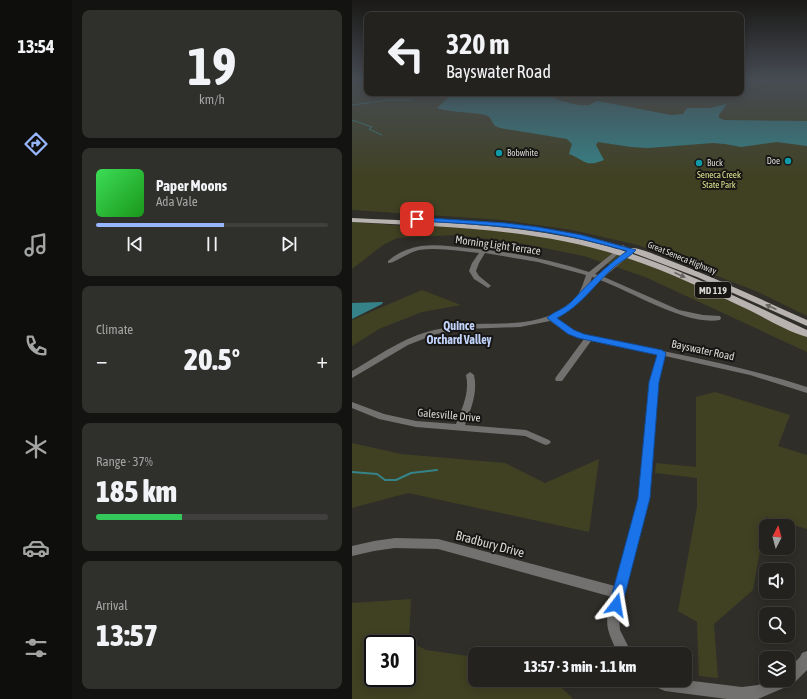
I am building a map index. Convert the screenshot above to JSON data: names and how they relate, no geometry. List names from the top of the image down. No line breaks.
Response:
{"streets":{"main road":["Great Seneca Highway","MD 119"],"street":["Morning Light Terrace","Bayswater Road","Galesville Drive","Bradbury Drive"]},"districts":["Quince Orchard Valley"],"parks":["Seneca Creek State Park"],"places":["Bobwhite","Doe","Buck"],"north":"top","page":{"tabs":"13:54","tile":[["19","km/h"],"Climate",["Range · 37%","185 km"],["Arrival","13:57"]],"turn":["320 m","Bayswater Road"],"song":["Paper Moons","Ada Vale"],"heat":["−","20.5°","+"],"limit":"30","trip":"13:57 · 3 min · 1.1 km"}}
